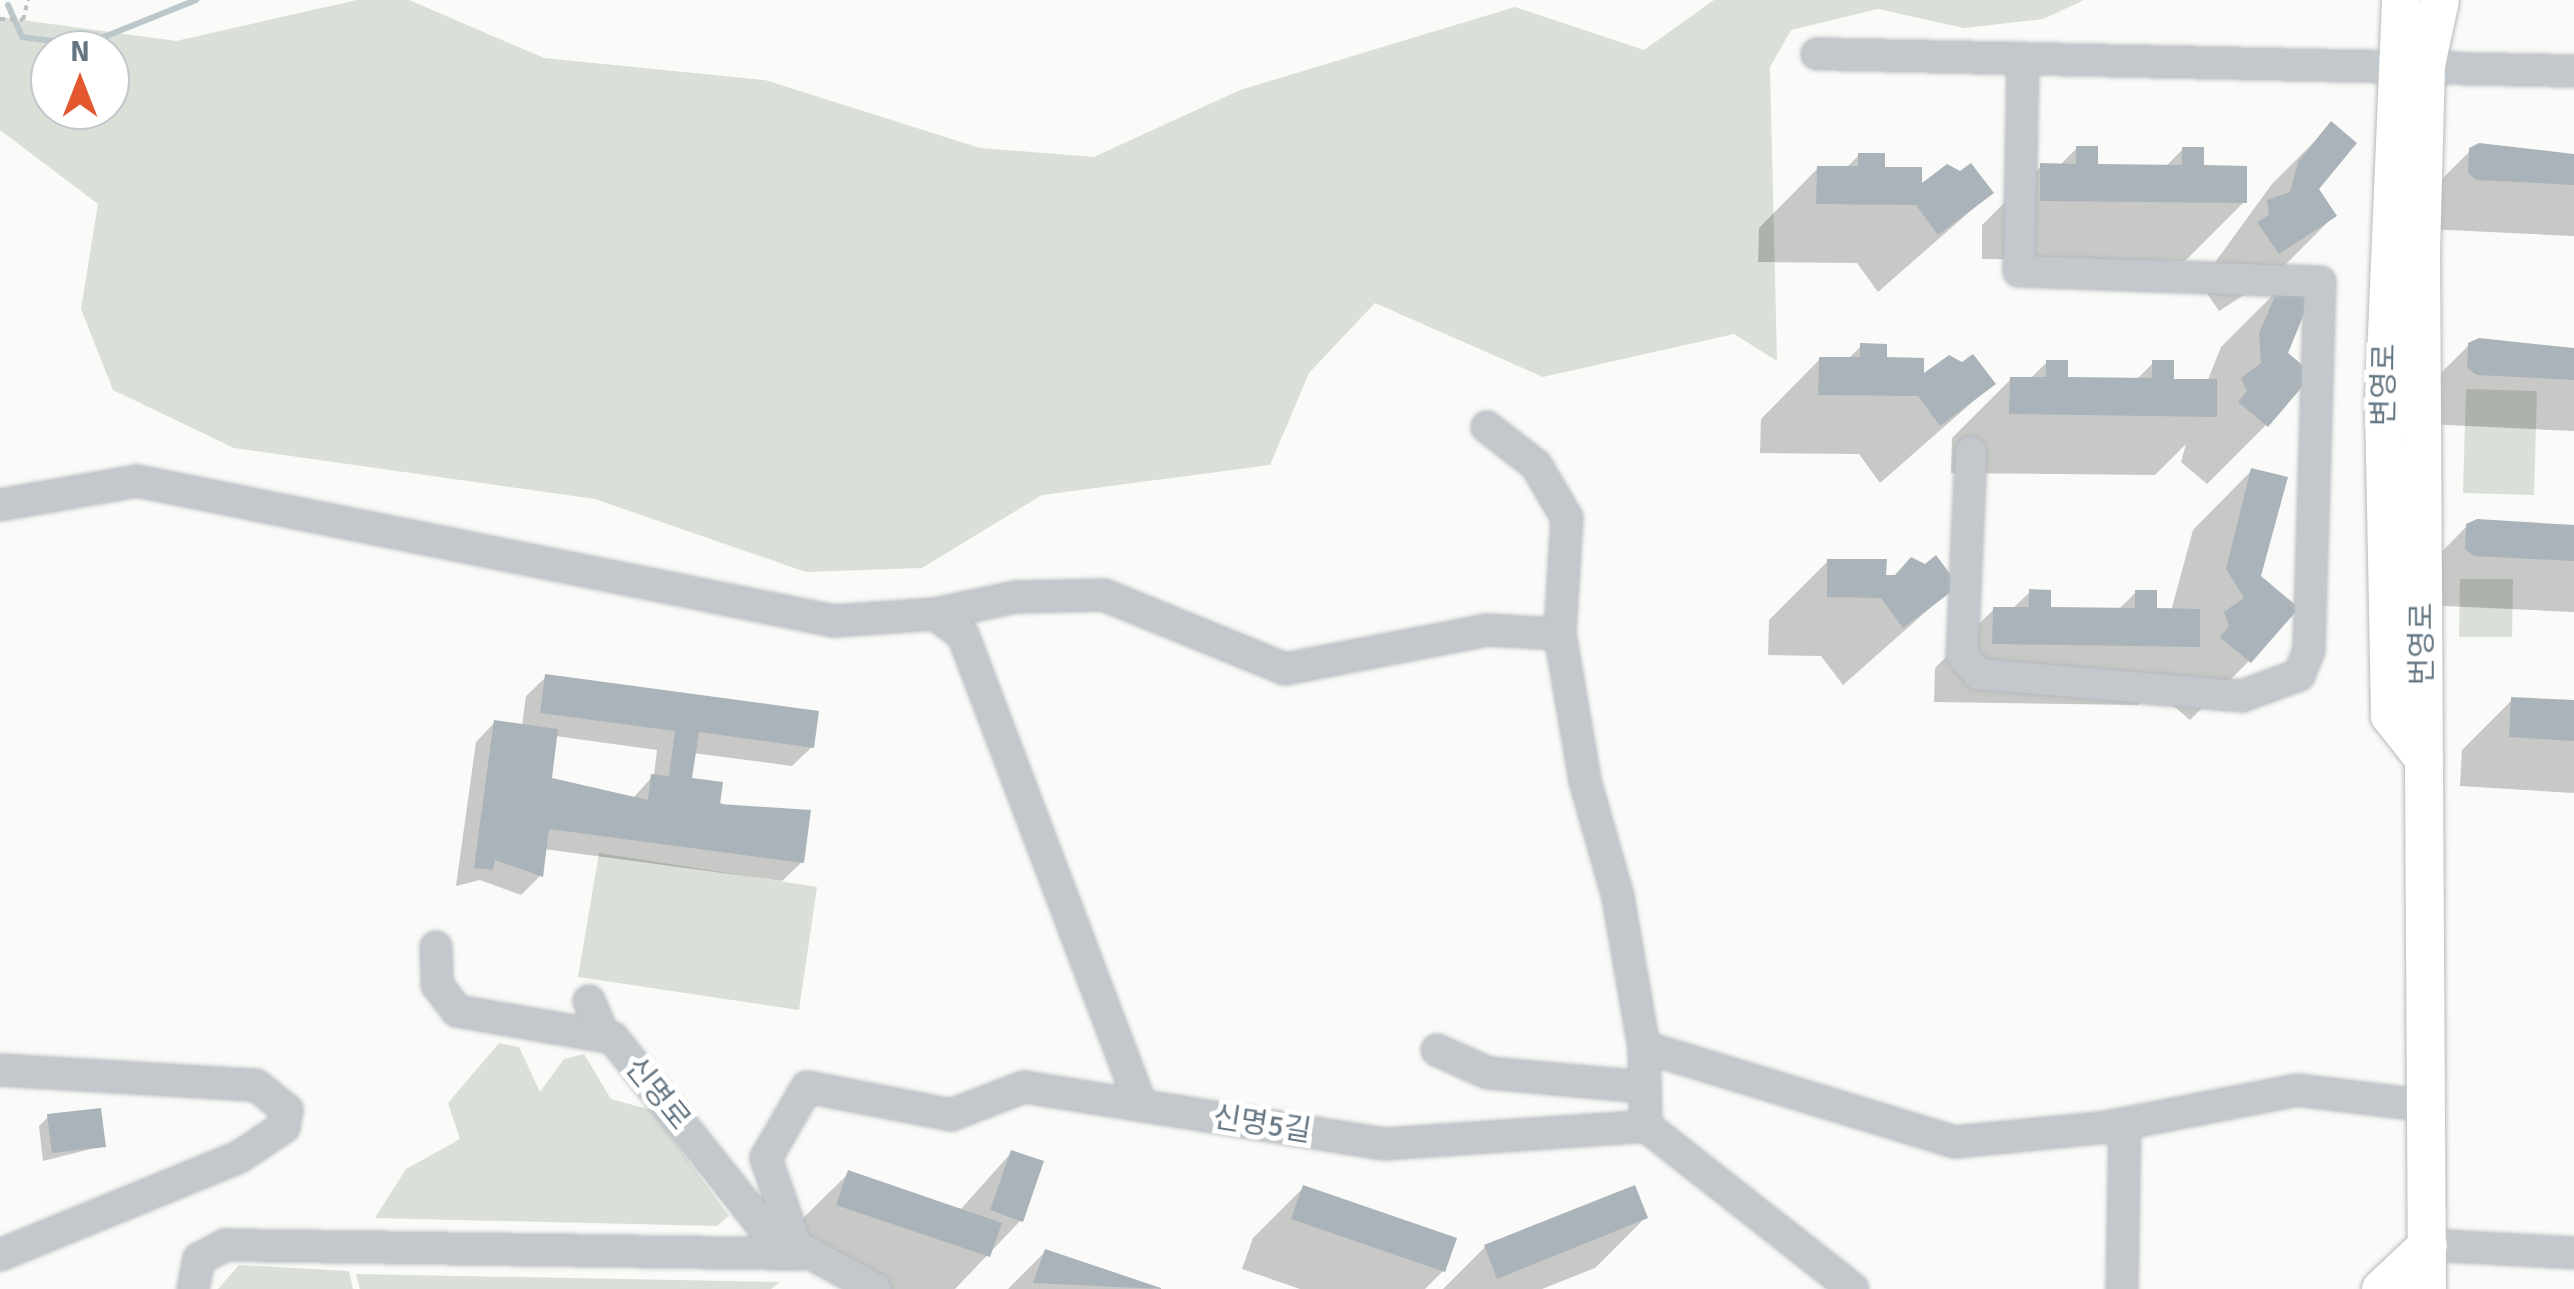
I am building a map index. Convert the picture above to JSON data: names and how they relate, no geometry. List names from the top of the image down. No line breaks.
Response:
{"streets":{"main road":["번영로"],"street":["신명로","신명5길"]},"crossings":[["신명로","신명5길"]],"north":"top"}
